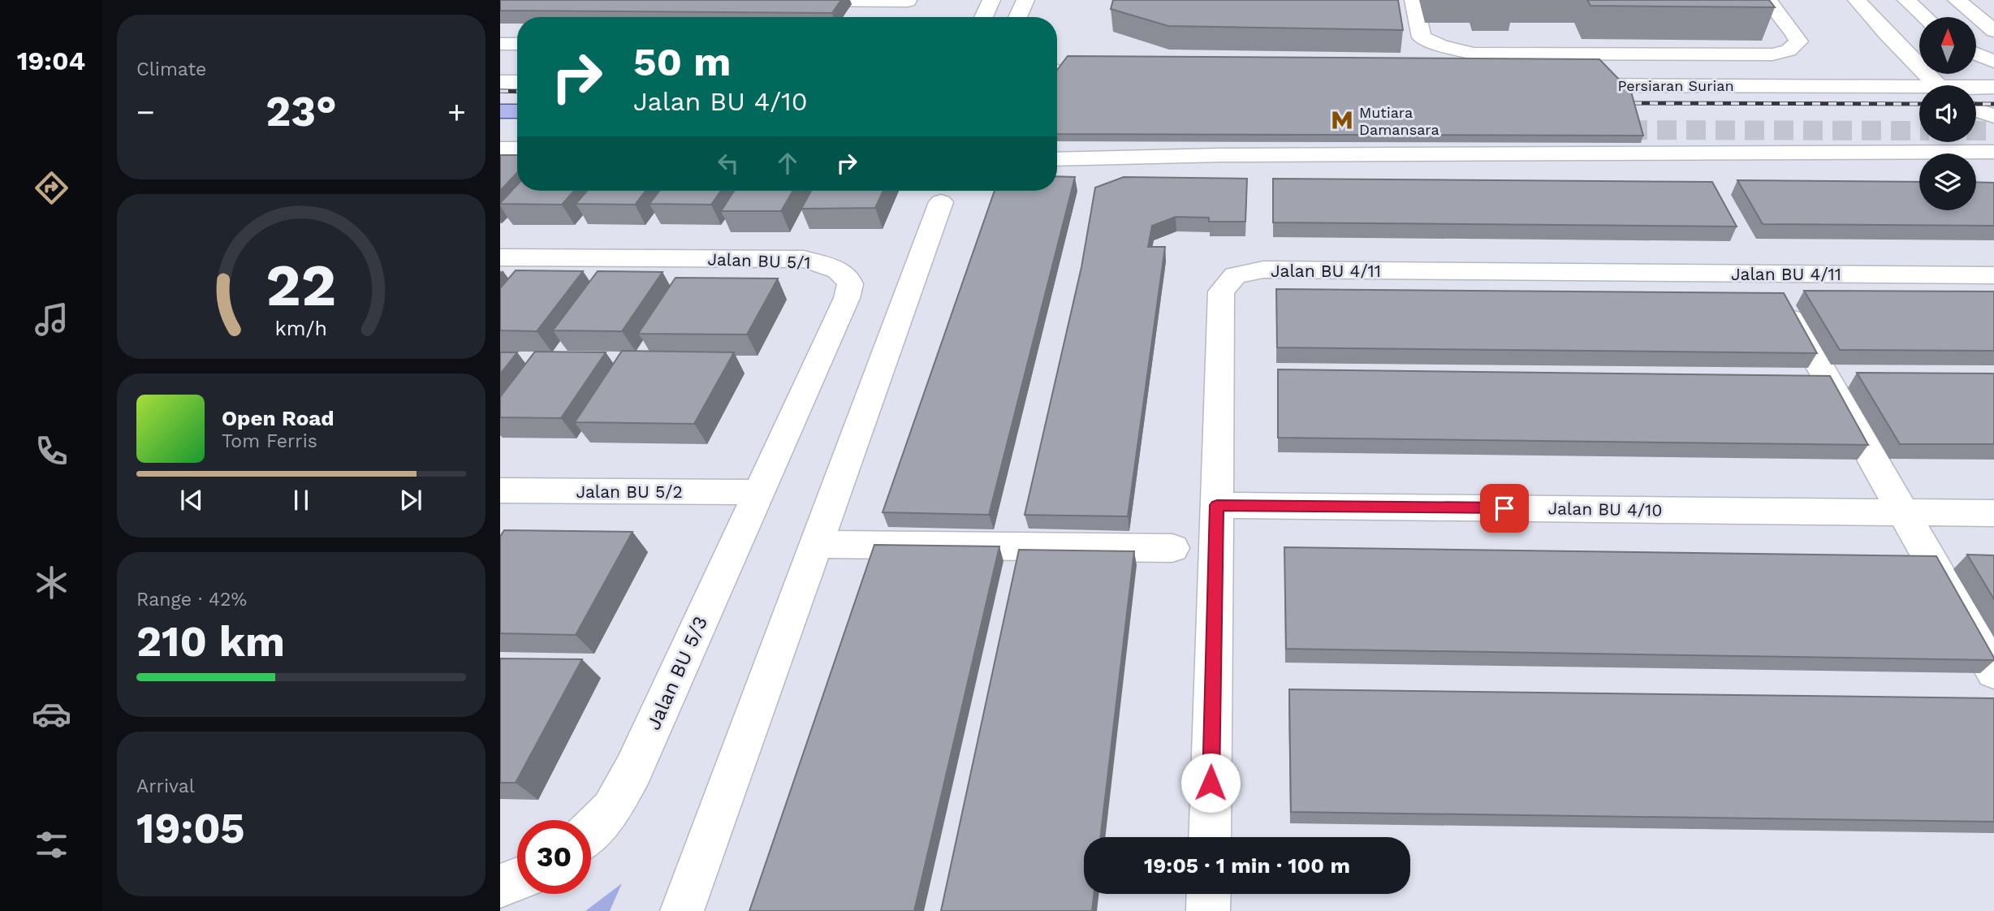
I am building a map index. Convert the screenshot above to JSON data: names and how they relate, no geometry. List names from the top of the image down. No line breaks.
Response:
{"streets":{"street":["Persiaran Surian","Jalan BU 5/1","Jalan BU 4/11","Jalan BU 5/2","Jalan BU 4/10","Jalan BU 5/3"]},"crossings":[["Jalan BU 5/1","Jalan BU 5/2"],["Jalan BU 5/1","Jalan BU 5/3"],["Jalan BU 4/11","Jalan BU 4/10"],["Jalan BU 5/2","Jalan BU 5/3"]],"places":{"metro station":["Mutiara Damansara"]},"north":"top","page":{"tabs":"19:04","tile":["Climate",["Range · 42%","210 km"],["Arrival","19:05"]],"turn":["50 m","Jalan BU 4/10"],"heat":["−","23°","+"],"song":["Open Road","Tom Ferris"],"limit":"30","trip":"19:05 · 1 min · 100 m","gauge":["22","km/h"]}}
